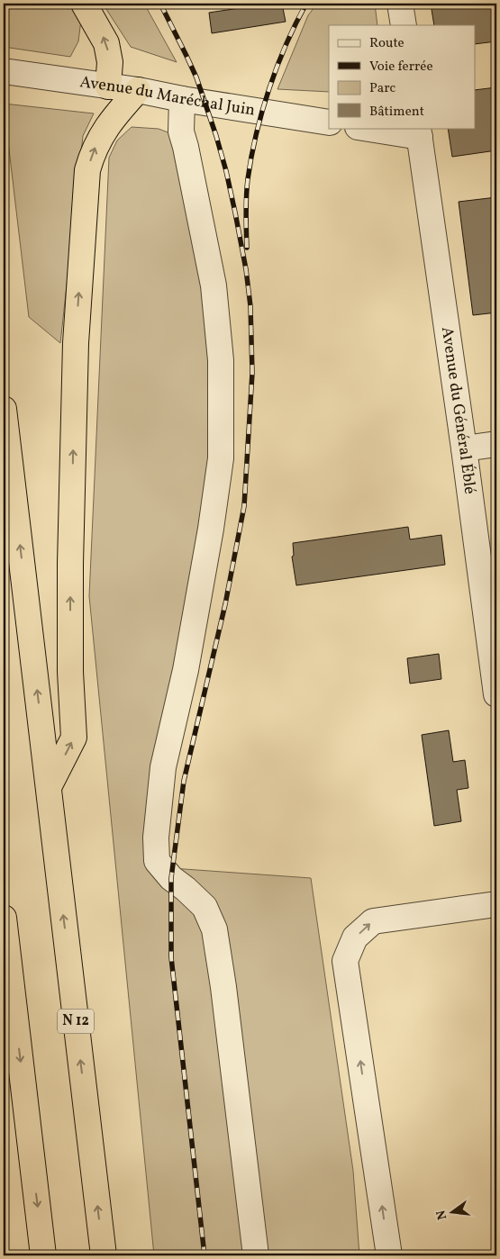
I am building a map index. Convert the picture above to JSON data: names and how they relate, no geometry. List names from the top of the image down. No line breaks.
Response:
{"streets":{"highway":["N 12"],"street":["Avenue du Maréchal Juin","Avenue du Général Éblé"]},"legend":["Route","Voie ferrée","Parc","Bâtiment"],"north":"left"}
